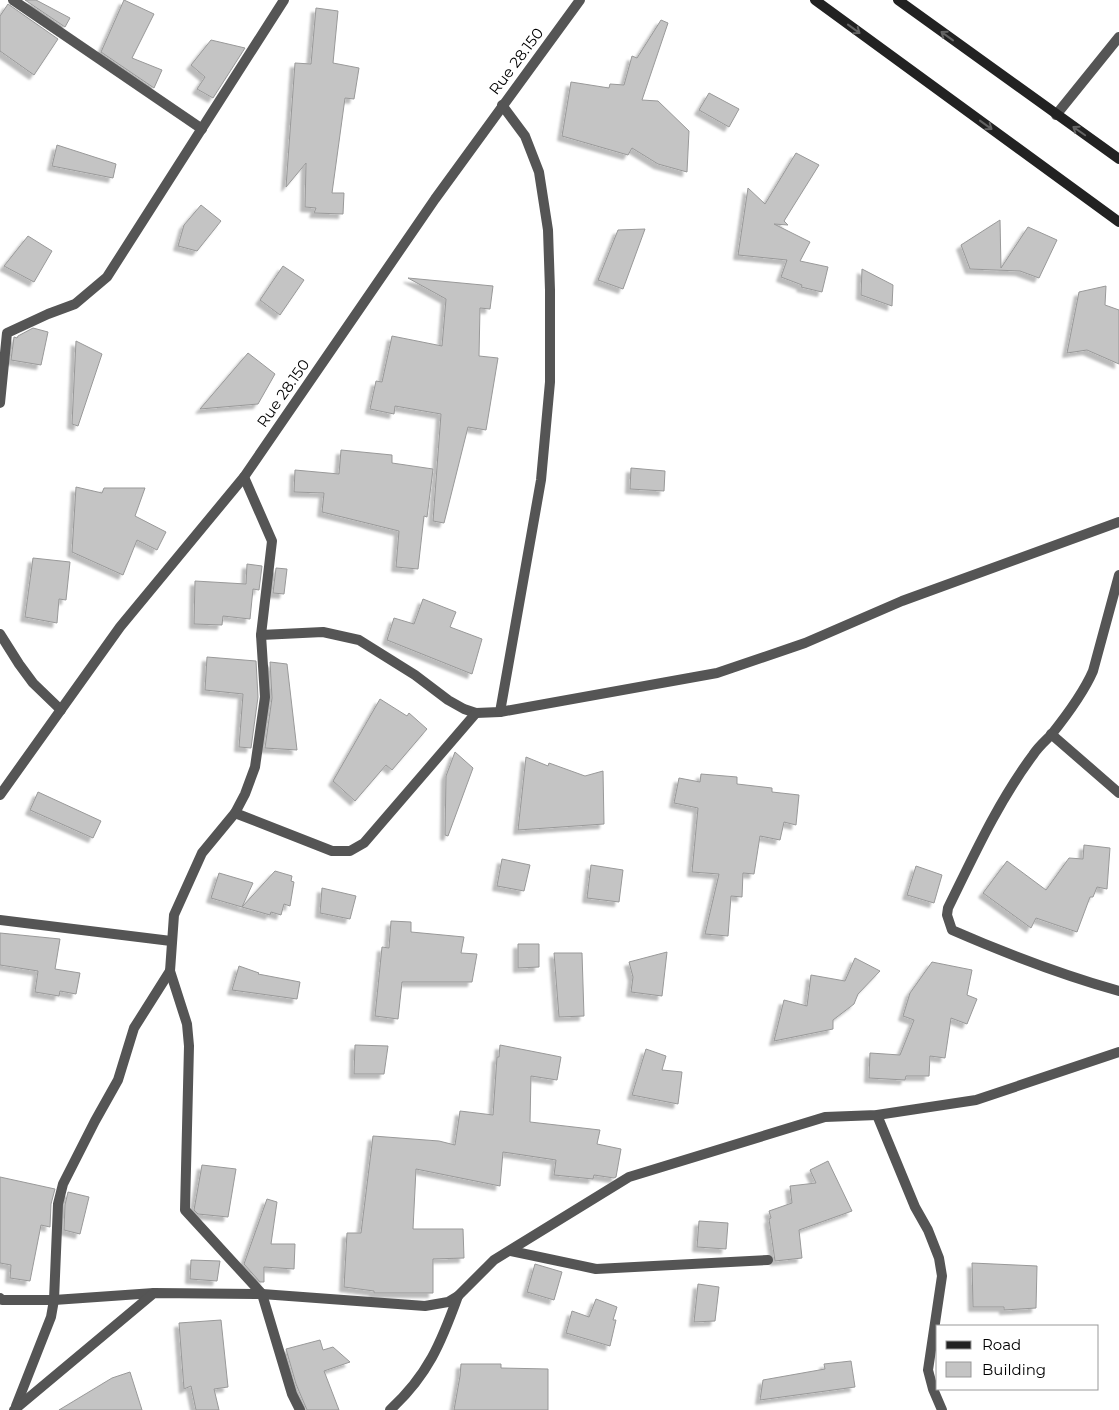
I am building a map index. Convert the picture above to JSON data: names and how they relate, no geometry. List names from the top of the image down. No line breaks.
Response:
{"streets":{"street":["Rue 28.150"]},"legend":["Road","Building"]}
